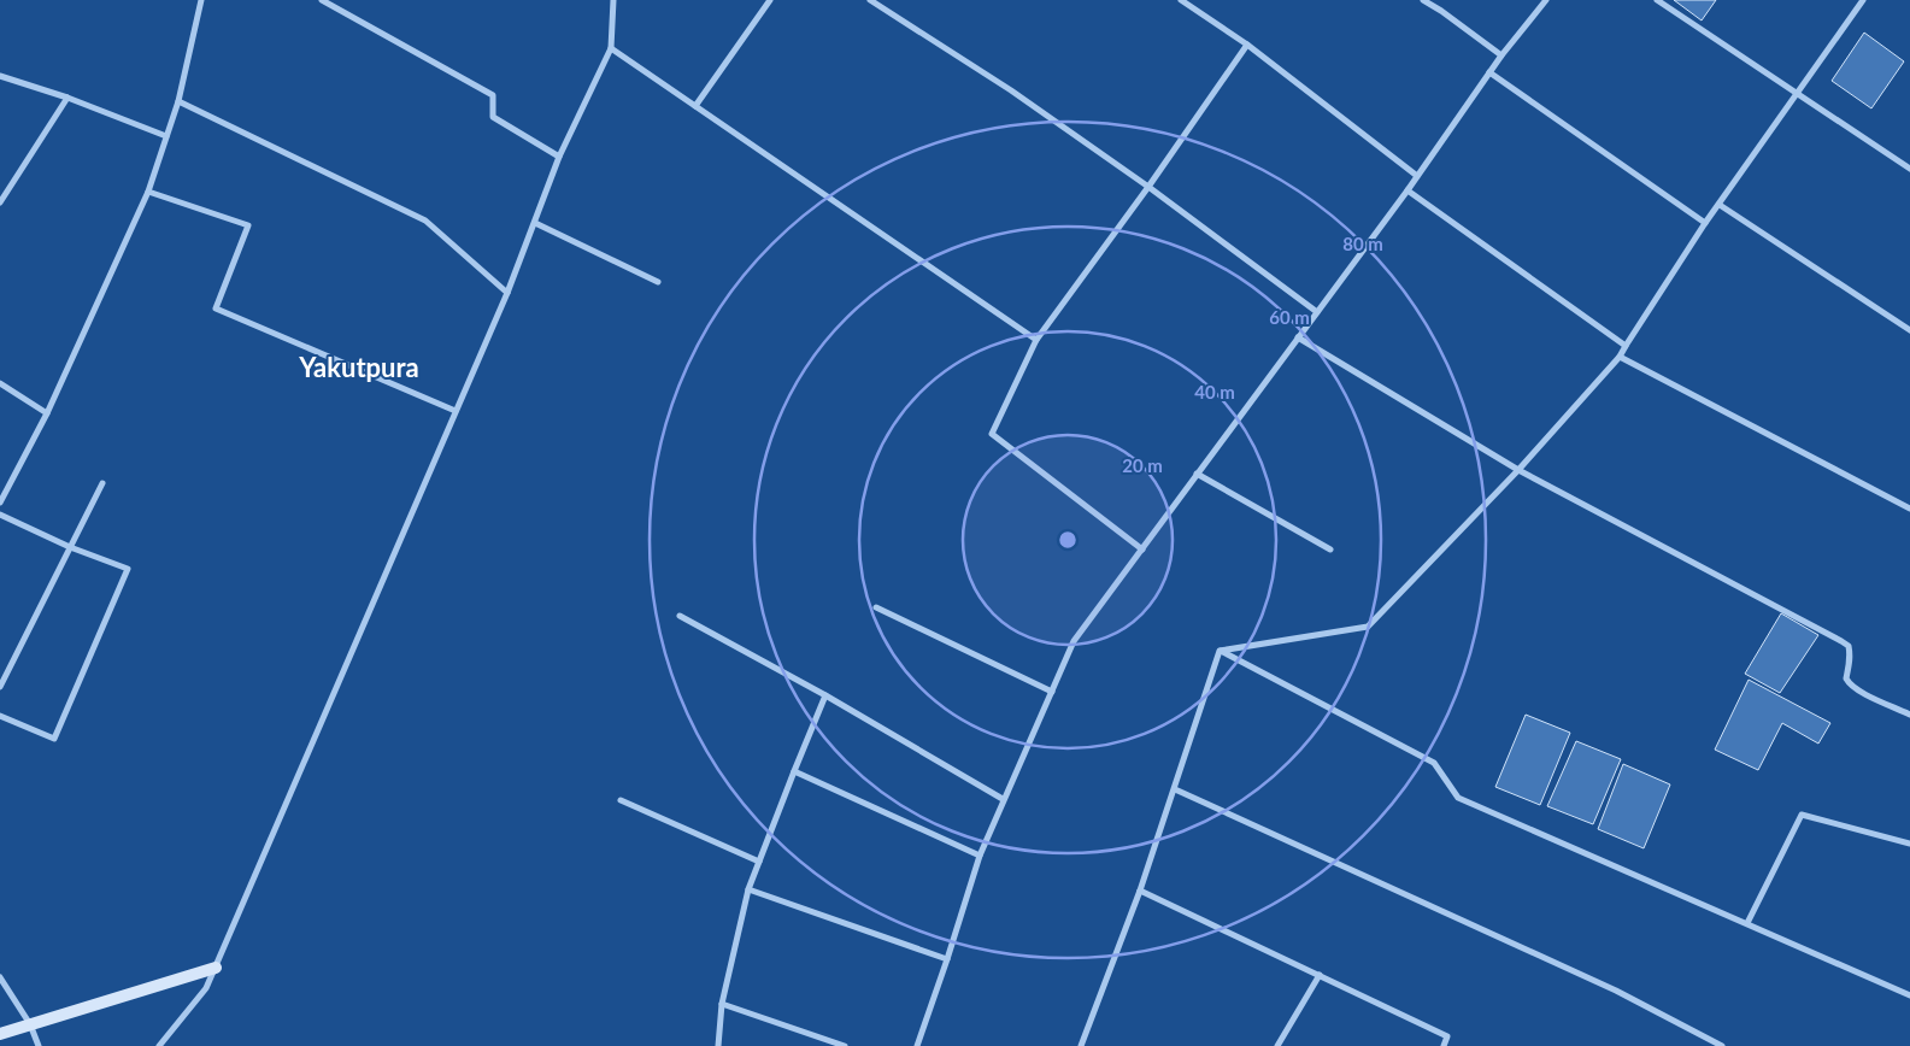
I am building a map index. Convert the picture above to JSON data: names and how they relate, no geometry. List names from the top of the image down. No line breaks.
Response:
{"districts":["Yakutpura"],"rings":["80 m","60 m","40 m","20 m"]}
